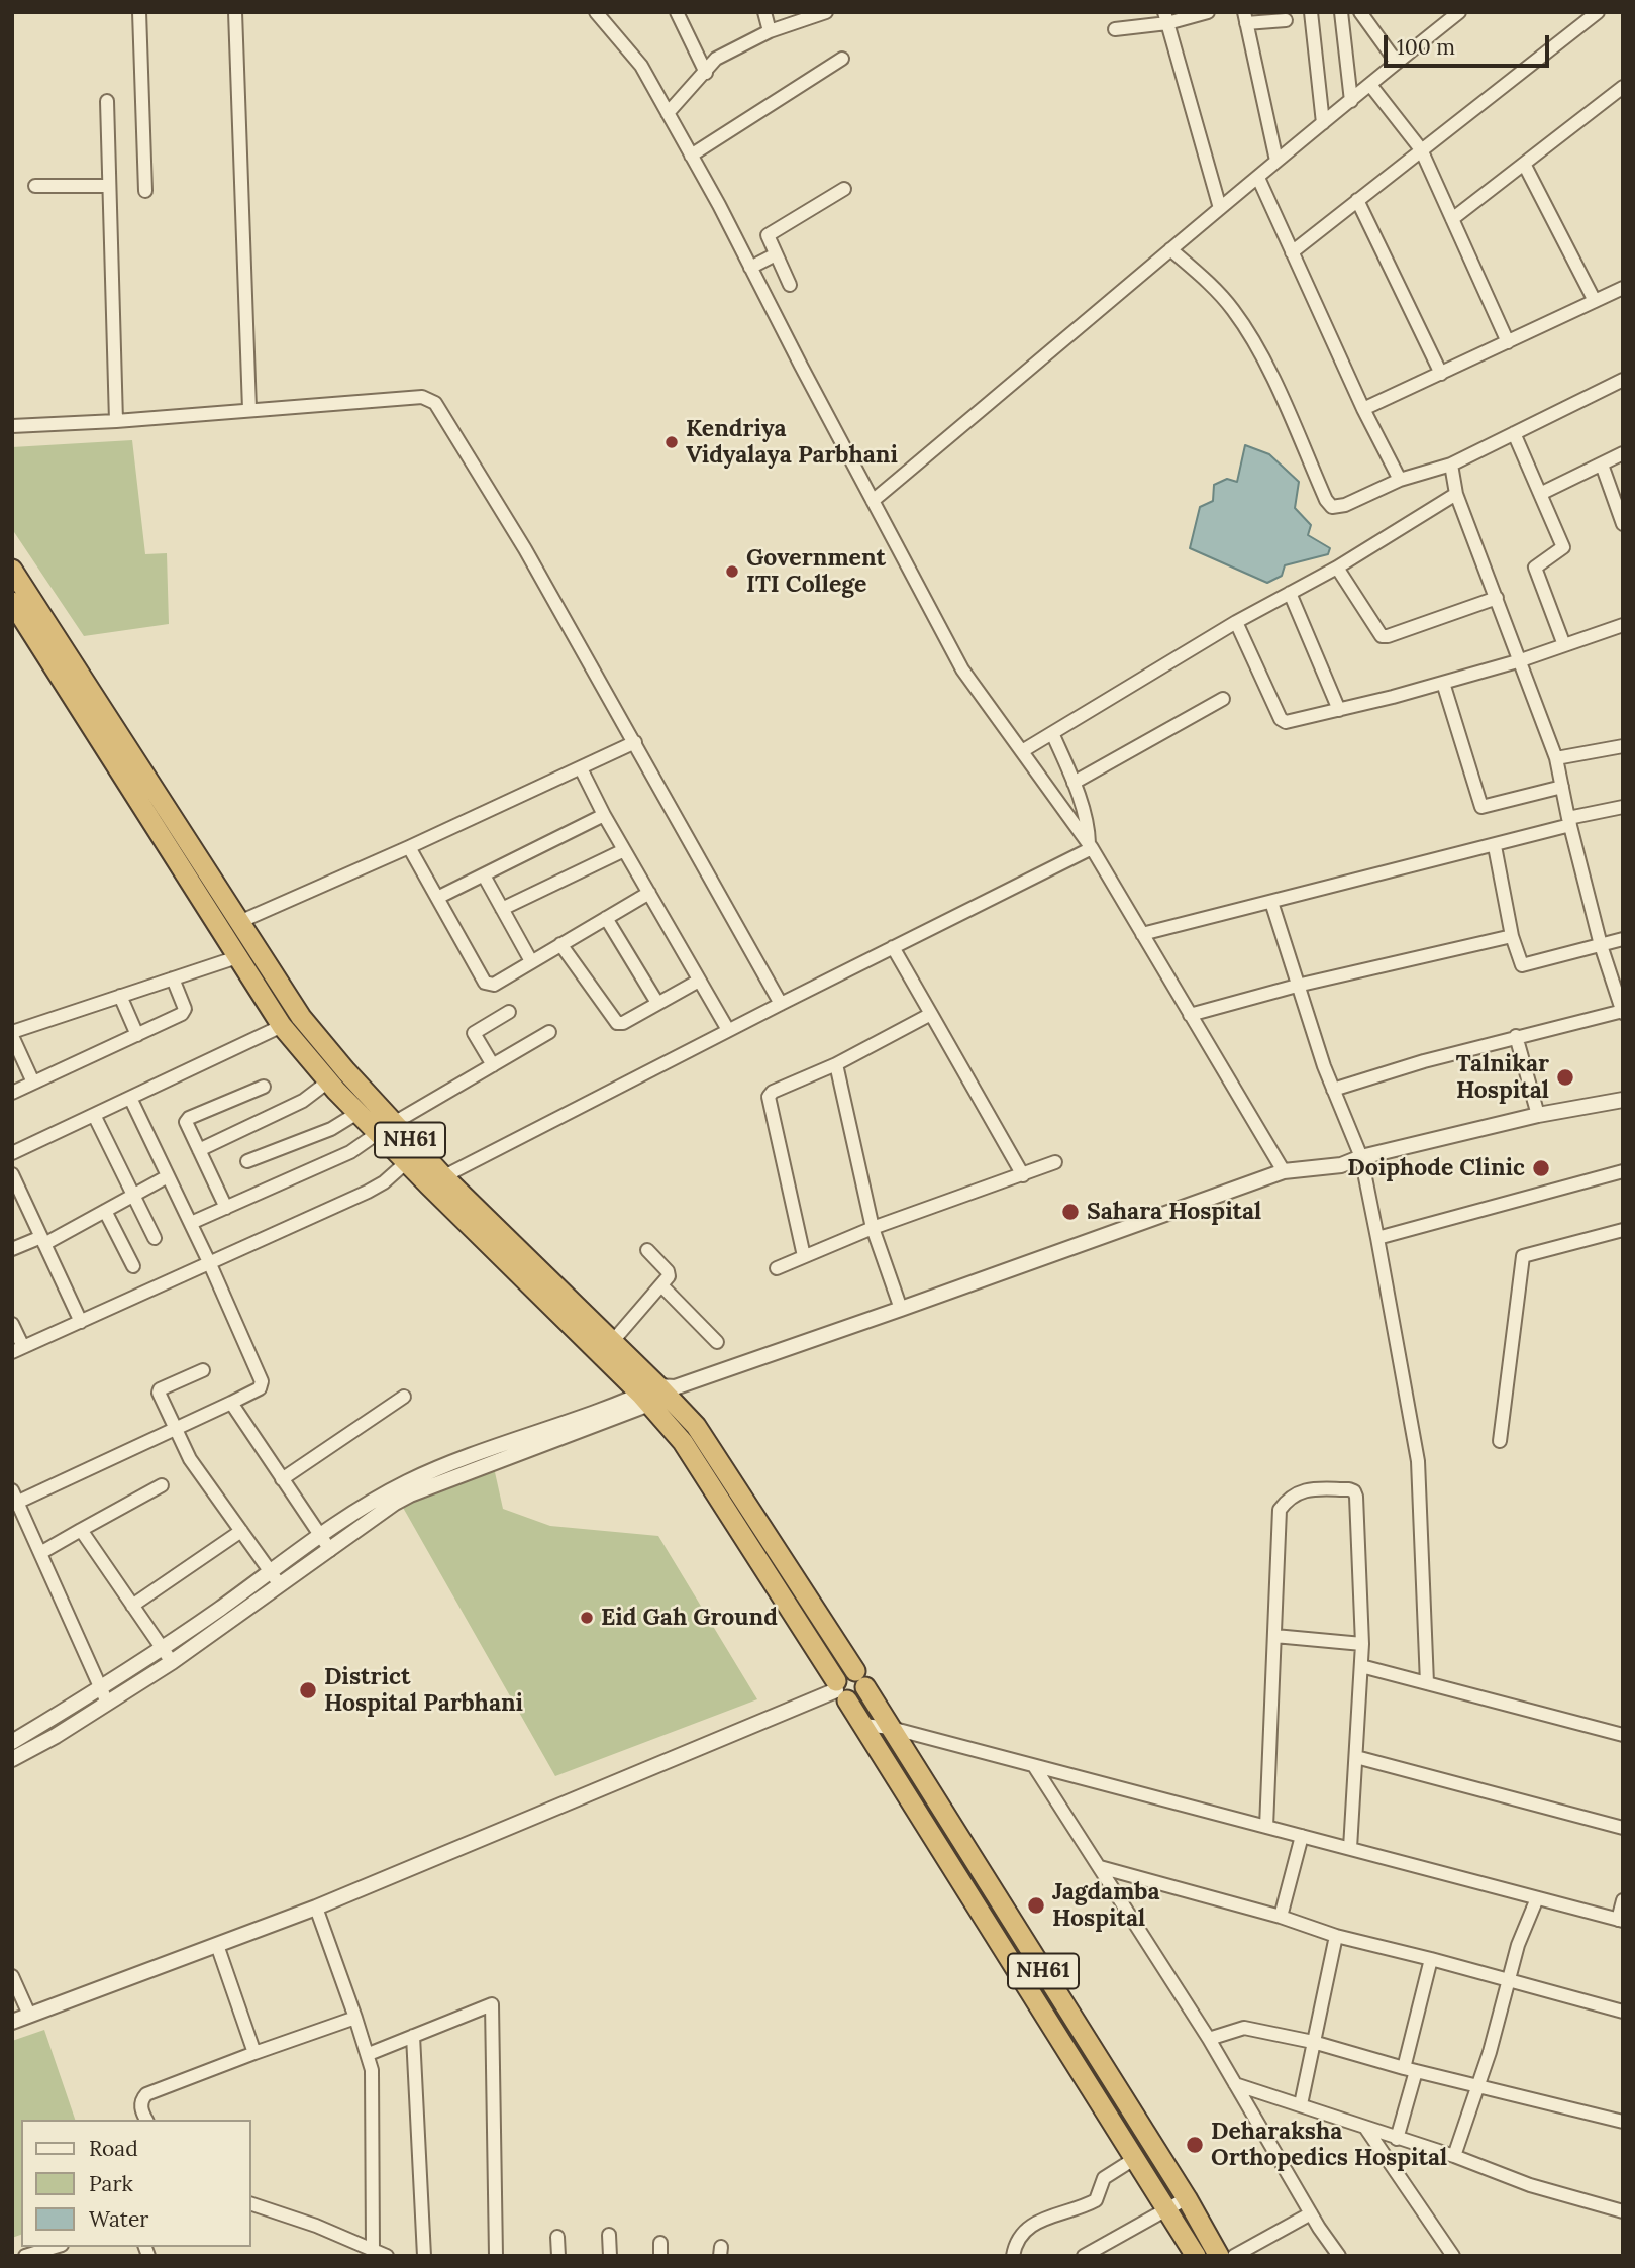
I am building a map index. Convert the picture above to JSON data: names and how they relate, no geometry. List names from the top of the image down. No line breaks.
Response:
{"streets":{"highway":["NH61"]},"places":["Kendriya Vidyalaya Parbhani","Government ITI College","Talnikar Hospital","Doiphode Clinic","Sahara Hospital","Eid Gah Ground","District Hospital Parbhani","Jagdamba Hospital","Deharaksha Orthopedics Hospital"],"legend":["Road","Park","Water"],"scale_bar":"100 m"}
